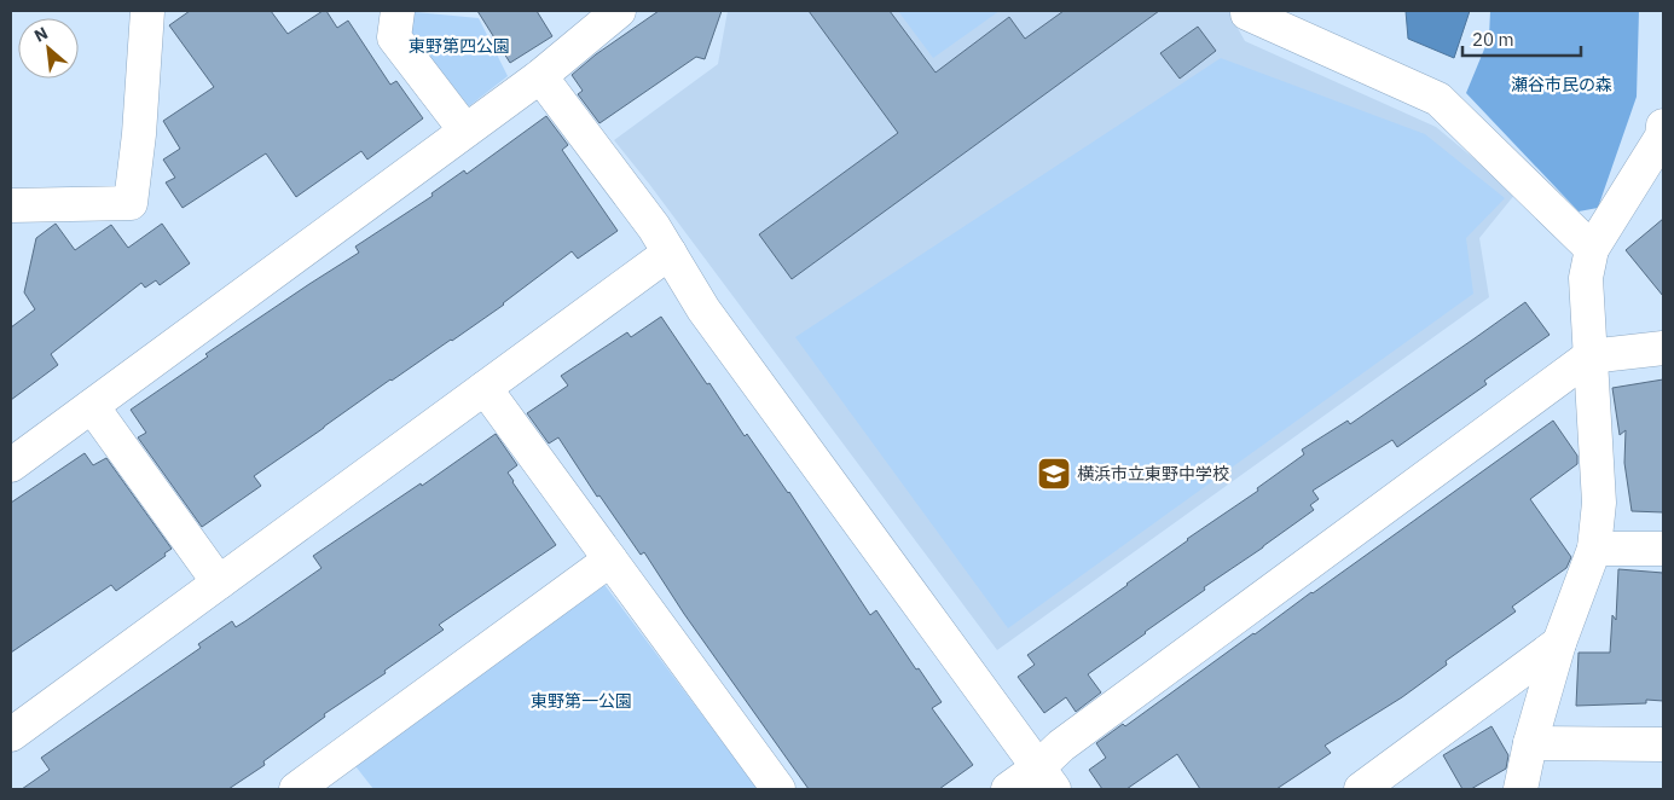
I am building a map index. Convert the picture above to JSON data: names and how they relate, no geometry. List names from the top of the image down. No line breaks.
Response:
{"parks":["東野第四公園","瀬谷市民の森","東野第一公園"],"places":{"school or university":["横浜市立東野中学校"]},"scale_bar":"20 m","north":"top left"}
